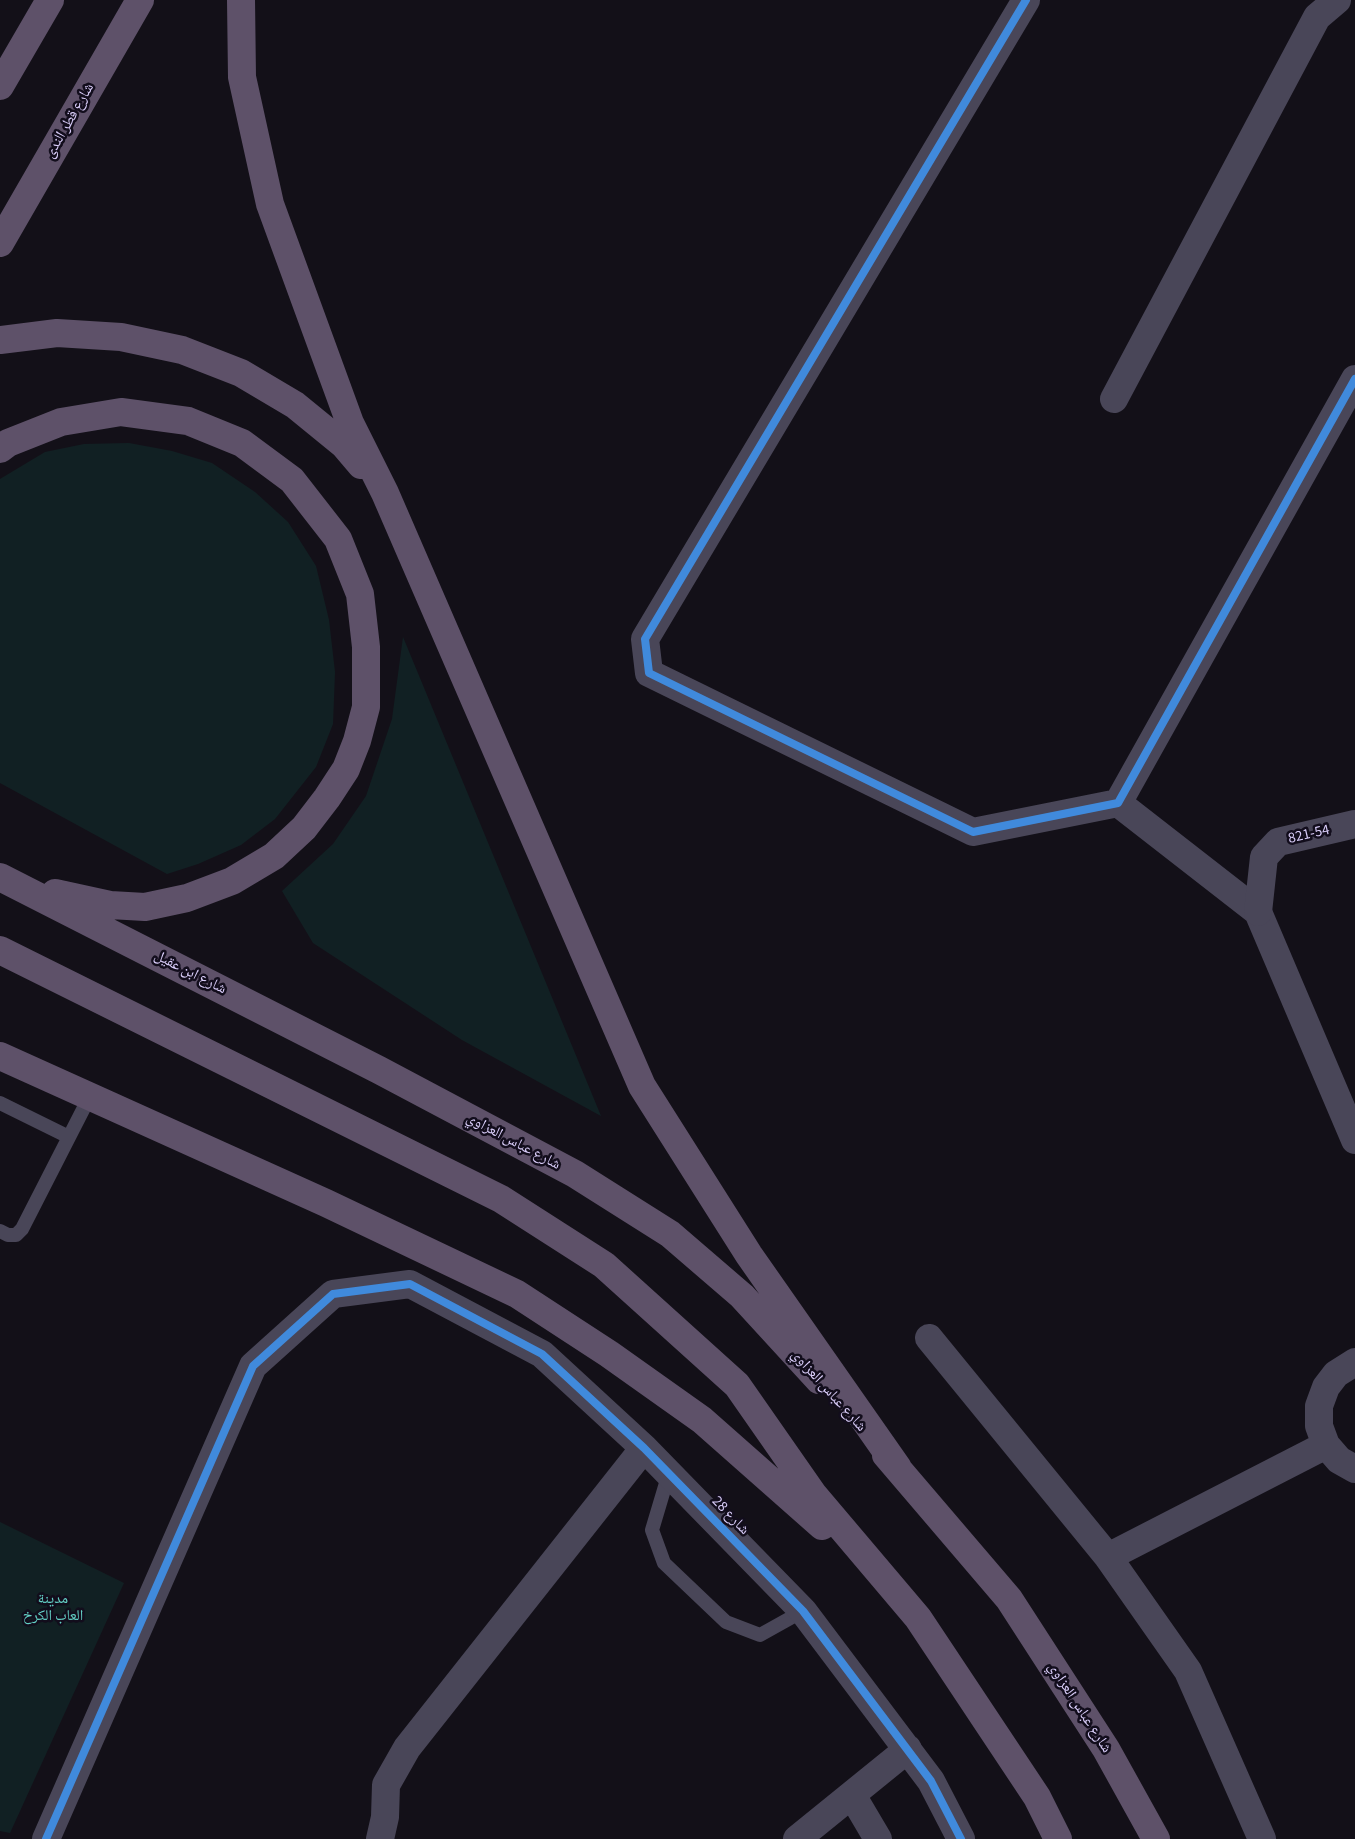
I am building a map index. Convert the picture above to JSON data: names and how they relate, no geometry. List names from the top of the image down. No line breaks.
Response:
{"streets":{"main road":["شارع قطر الندى","شارع ابن عقيل","شارع عباس العزاوي"],"street":["821-54","شارع 28"]},"crossings":[["شارع ابن عقيل","شارع عباس العزاوي"]],"parks":["مدينة العاب الكرخ"]}
